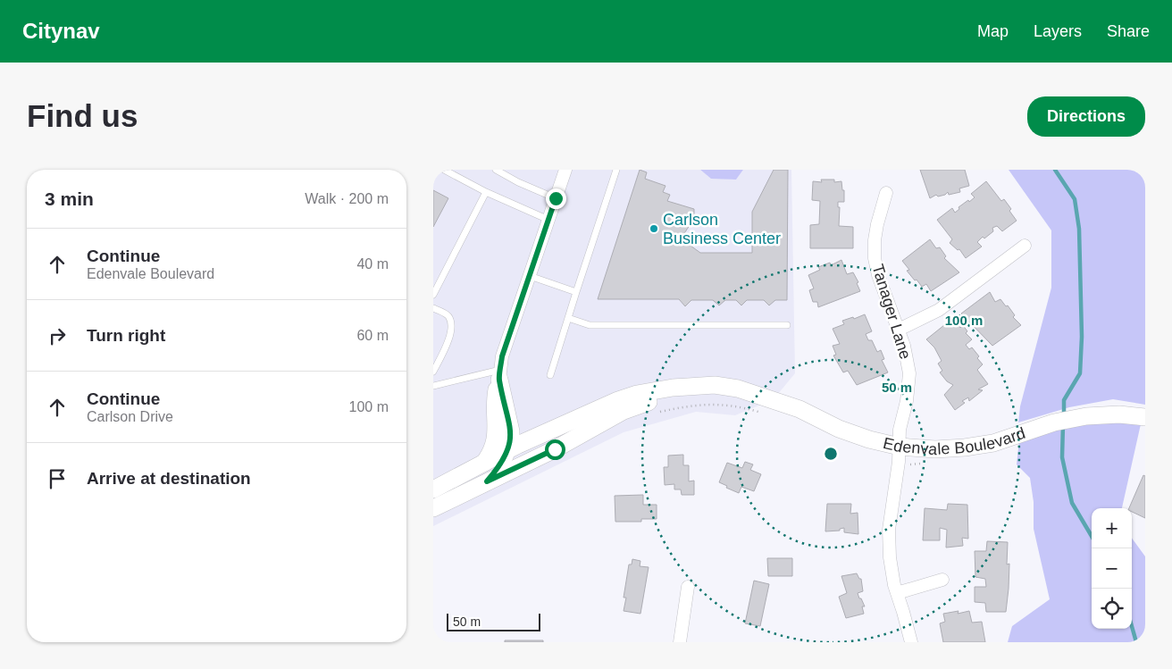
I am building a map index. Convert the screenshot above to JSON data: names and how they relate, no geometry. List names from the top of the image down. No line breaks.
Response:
{"streets":{"street":["Tanager Lane","Edenvale Boulevard"]},"crossings":[["Tanager Lane","Edenvale Boulevard"]],"places":["Carlson Business Center"],"scale_bar":"50 m","page":{"header":"Citynav","nav":["Map","Layers","Share"],"buttons":"Directions","title":"Find us","heading":["3 min","Walk · 200 m"],"list":[["Continue","Edenvale Boulevard","40 m"],["Turn right","60 m"],["Continue","Carlson Drive","100 m"],"Arrive at destination"],"map_buttons":["+","−"],"scale":"50 m"},"rings":["100 m","50 m"]}
